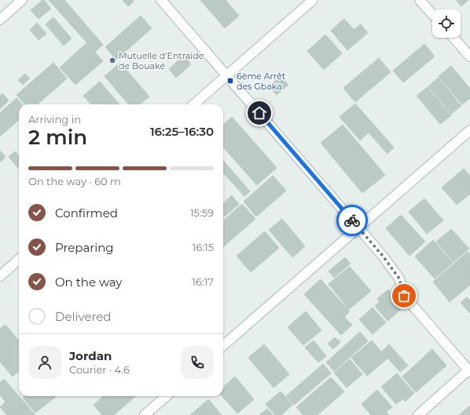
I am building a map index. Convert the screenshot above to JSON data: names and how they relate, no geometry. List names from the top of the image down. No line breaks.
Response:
{"places":{"other":["Mutuelle d'Entraide de Bouaké"],"transit":["6ème Arrêt des Gbaka"]},"page":{"heading":["2 min","Arriving in","16:25–16:30"],"panel":["Jordan","Courier · 4.6"],"bar":"On the way · 60 m","list":[["Confirmed","15:59"],["Preparing","16:15"],["On the way","16:17"],"Delivered"]}}
